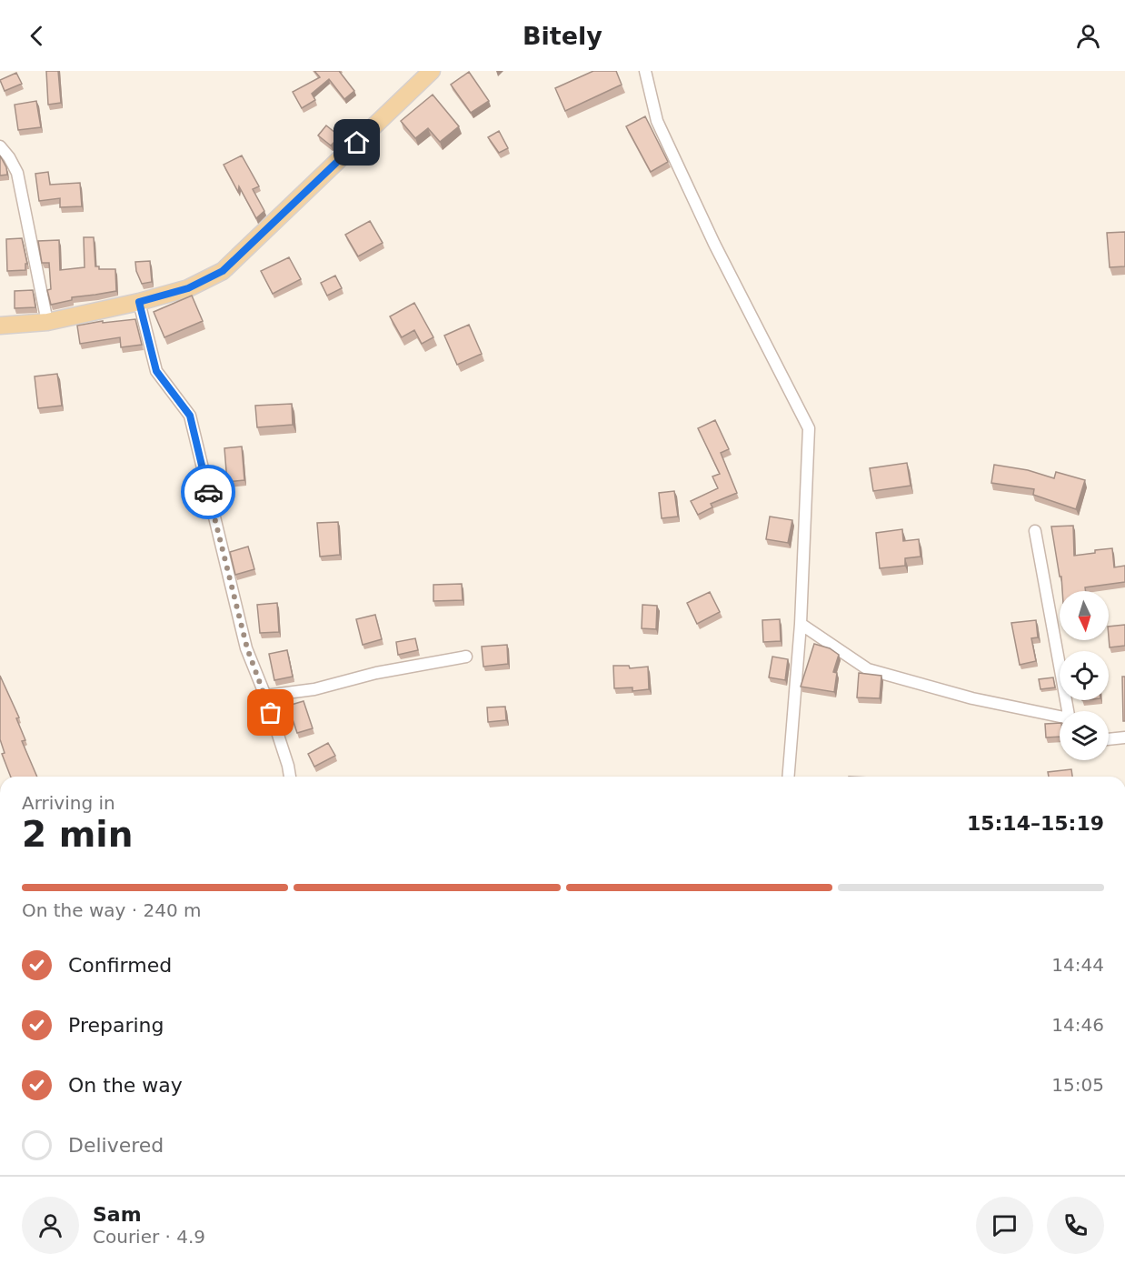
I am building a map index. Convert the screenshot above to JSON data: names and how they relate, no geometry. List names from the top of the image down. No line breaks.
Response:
{"north":"bottom","page":{"header":"Bitely","heading":["2 min","Arriving in","15:14–15:19"],"panel":["Sam","Courier · 4.9"],"bar":"On the way · 240 m","list":[["Confirmed","14:44"],["Preparing","14:46"],["On the way","15:05"],"Delivered"]}}
